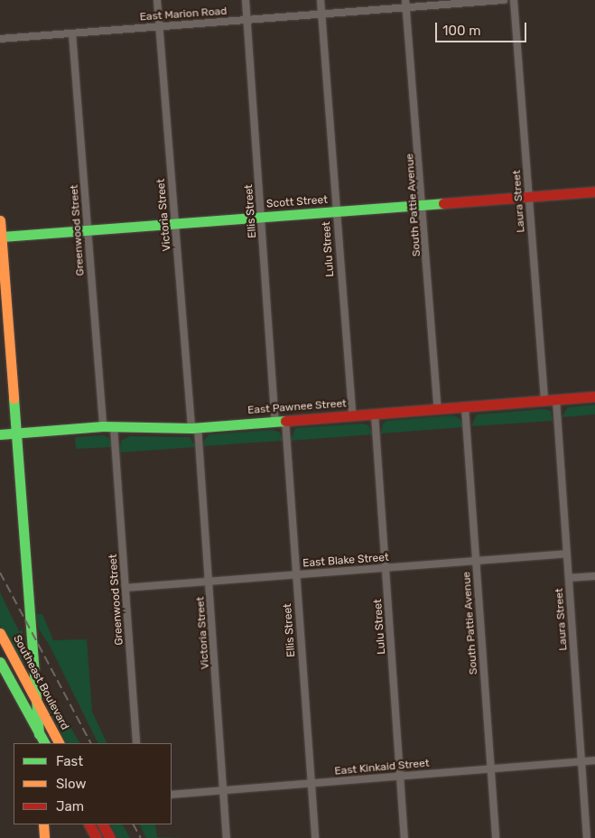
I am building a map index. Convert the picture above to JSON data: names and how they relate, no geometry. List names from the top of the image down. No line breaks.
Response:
{"streets":{"street":["East Marion Road","Laura Street","Scott Street","South Pattie Avenue","Ellis Street","Victoria Street","Greenwood Street","Lulu Street","East Pawnee Street","East Blake Street","Southeast Boulevard","East Kinkaid Street"]},"crossings":[["East Marion Road","South Pattie Avenue"],["East Marion Road","Ellis Street"],["East Marion Road","Victoria Street"],["East Marion Road","Greenwood Street"],["East Marion Road","Lulu Street"],["Laura Street","Scott Street"],["Laura Street","East Pawnee Street"],["Laura Street","East Blake Street"],["Laura Street","East Kinkaid Street"],["Scott Street","South Pattie Avenue"],["Scott Street","Ellis Street"],["Scott Street","Victoria Street"],["Scott Street","Greenwood Street"],["Scott Street","Lulu Street"],["South Pattie Avenue","East Pawnee Street"],["South Pattie Avenue","East Blake Street"],["South Pattie Avenue","East Kinkaid Street"],["Ellis Street","East Pawnee Street"],["Ellis Street","East Blake Street"],["Ellis Street","East Kinkaid Street"],["Victoria Street","East Pawnee Street"],["Victoria Street","East Blake Street"],["Victoria Street","East Kinkaid Street"],["Greenwood Street","East Pawnee Street"],["Greenwood Street","East Blake Street"],["Lulu Street","East Pawnee Street"],["Lulu Street","East Blake Street"],["Lulu Street","East Kinkaid Street"]],"legend":["Fast","Slow","Jam"],"scale_bar":"100 m"}
